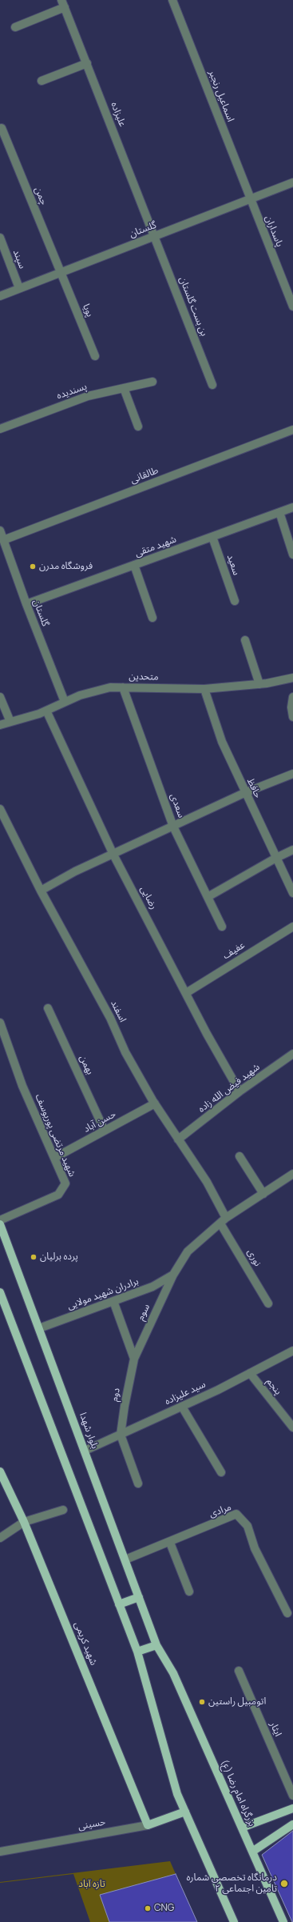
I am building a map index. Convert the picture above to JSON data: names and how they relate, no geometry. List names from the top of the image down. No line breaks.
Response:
{"streets":{"main road":["بلوار شهدا","شهید کریمی","بزرگراه امام رضا (ع)","حسینی"],"street":["اسماعیل رنجبر","علیزاده","چمن","گلستان","پاسداران","سپند","بن بست گلستان","پویا","پسندیده","طالقانی","شهید متقی","سعید","متحدین","حافظ","سعدی","رضایی","عفیف","اسفند","بهمن","شهید فیض الله زاده","حسن آباد","شهید مرتضی پوریوسف","نوری","برادران شهید مولایی","سوم","پنجم","سید علیزاده","دوم","مرادی","ایثار"]},"crossings":[["اسماعیل رنجبر","گلستان"],["اسماعیل رنجبر","پاسداران"],["علیزاده","گلستان"],["علیزاده","بن بست گلستان"],["چمن","گلستان"],["چمن","پویا"],["گلستان","پاسداران"],["گلستان","سپند"],["گلستان","بن بست گلستان"],["گلستان","پویا"],["گلستان","طالقانی"],["گلستان","شهید متقی"],["گلستان","متحدین"],["شهید متقی","سعید"],["متحدین","حافظ"],["متحدین","سعدی"],["متحدین","رضایی"],["رضایی","عفیف"],["رضایی","شهید فیض الله زاده"],["اسفند","شهید فیض الله زاده"],["اسفند","حسن آباد"],["اسفند","نوری"],["اسفند","سوم"],["بهمن","حسن آباد"],["حسن آباد","شهید مرتضی پوریوسف"],["نوری","سوم"],["برادران شهید مولایی","سوم"],["برادران شهید مولایی","بلوار شهدا"],["سوم","دوم"],["پنجم","سید علیزاده"],["سید علیزاده","دوم"],["سید علیزاده","بلوار شهدا"],["بلوار شهدا","مرادی"],["بلوار شهدا","بزرگراه امام رضا (ع)"],["شهید کریمی","حسینی"]],"parks":["تازه آباد"],"places":["فروشگاه مدرن","پرده برلیان","اتومبیل راستین","درمانگاه تخصصی شماره ۲ تامین اجتماعی","CNG"]}
